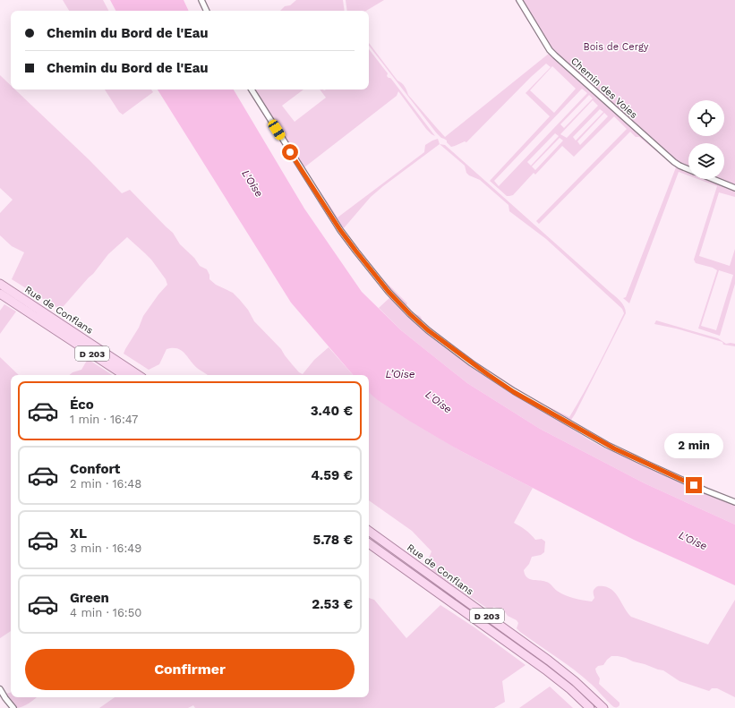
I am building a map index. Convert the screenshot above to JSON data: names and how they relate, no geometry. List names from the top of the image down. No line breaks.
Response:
{"streets":{"main road":["Rue de Conflans","D 203"],"street":["Chemin des Voies"]},"water":["L'Oise","L’Oise"],"parks":["Bois de Cergy"],"page":{"banner":["Chemin du Bord de l'Eau","Chemin du Bord de l'Eau"],"list":[{"name":"Éco","note":"1 min · 16:47","value":"3.40 €"},{"name":"Confort","note":"2 min · 16:48","value":"4.59 €"},{"name":"XL","note":"3 min · 16:49","value":"5.78 €"},{"name":"Green","note":"4 min · 16:50","value":"2.53 €"}],"bubble":"2 min","buttons":"Confirmer"}}
